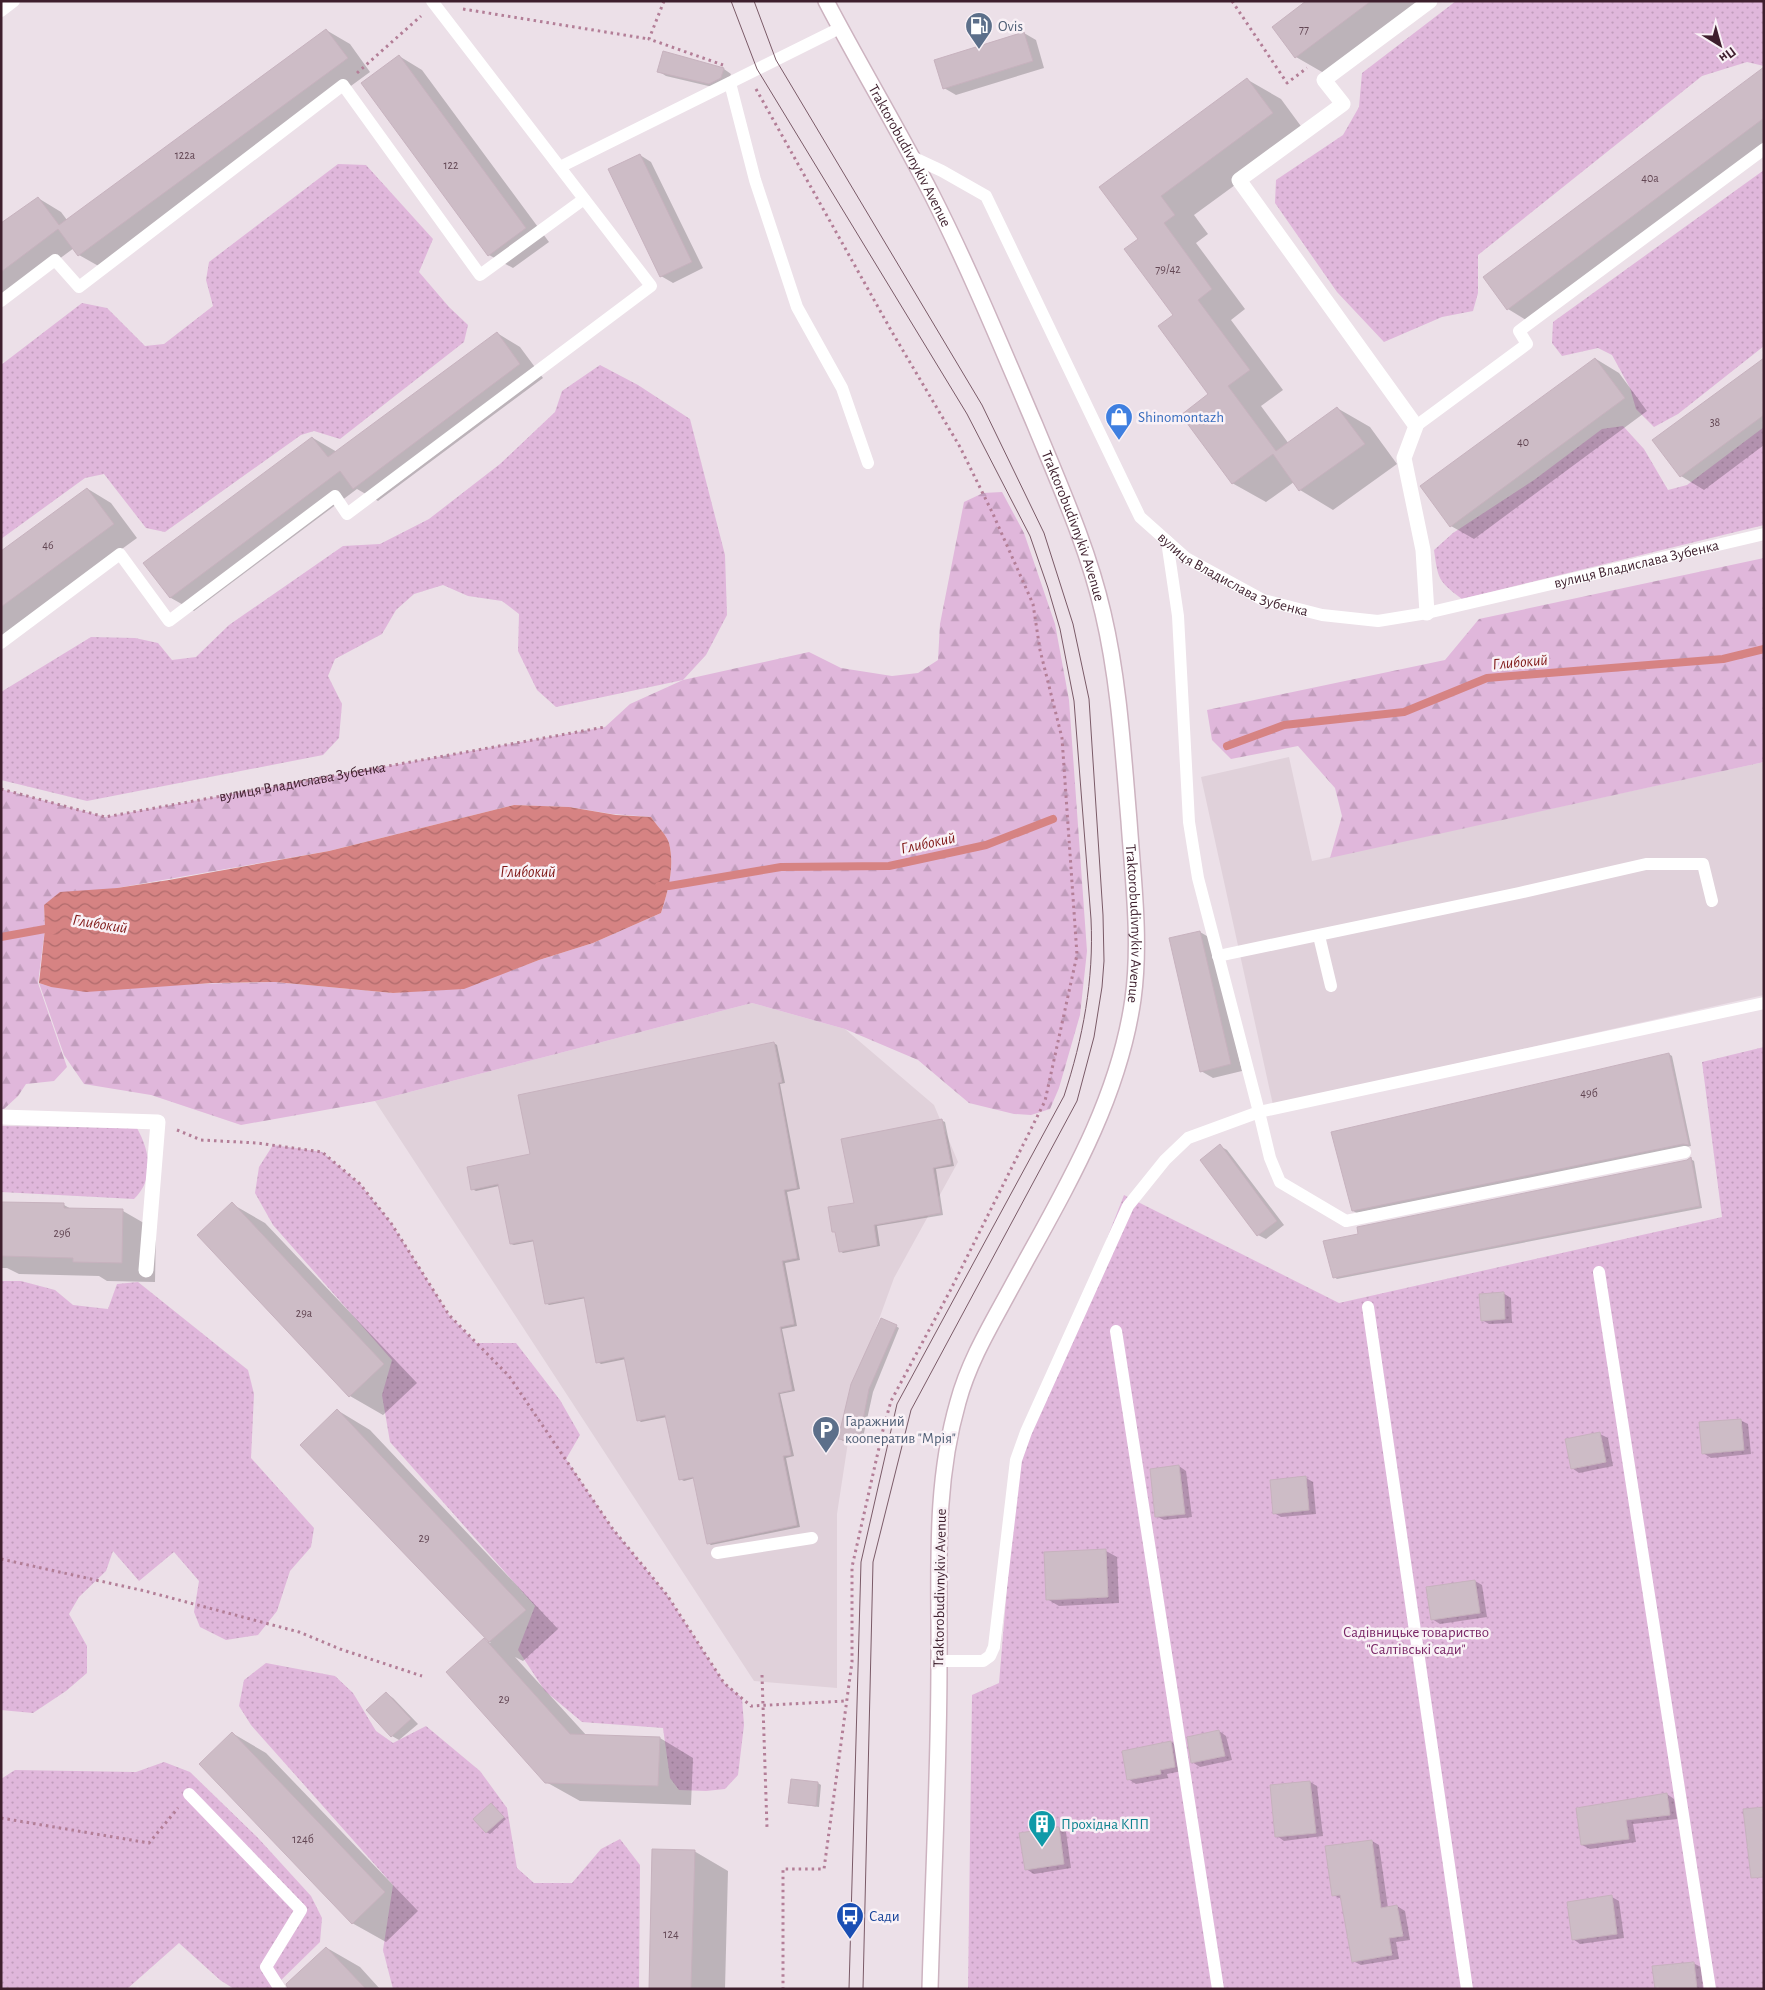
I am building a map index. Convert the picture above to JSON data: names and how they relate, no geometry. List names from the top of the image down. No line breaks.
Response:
{"streets":{"main road":["Traktorobudivnykiv Avenue"],"lane":["вулиця Владислава Зубенка"]},"crossings":[["Traktorobudivnykiv Avenue","вулиця Владислава Зубенка"]],"water":["Глибокий"],"parks":["Садівницьке товариство \"Салтівські сади\""],"places":{"fuel station":["Ovis"],"shop":["Shinomontazh"],"parking":["Гаражний кооператив \"Мрія\""],"building":["Прохідна КПП"],"bus stop":["Сади"]},"house_numbers":["77","122а","122","40а","79/42","38","40","46","49б","29б","29а","29","29","124б","124"],"north":"bottom right"}
